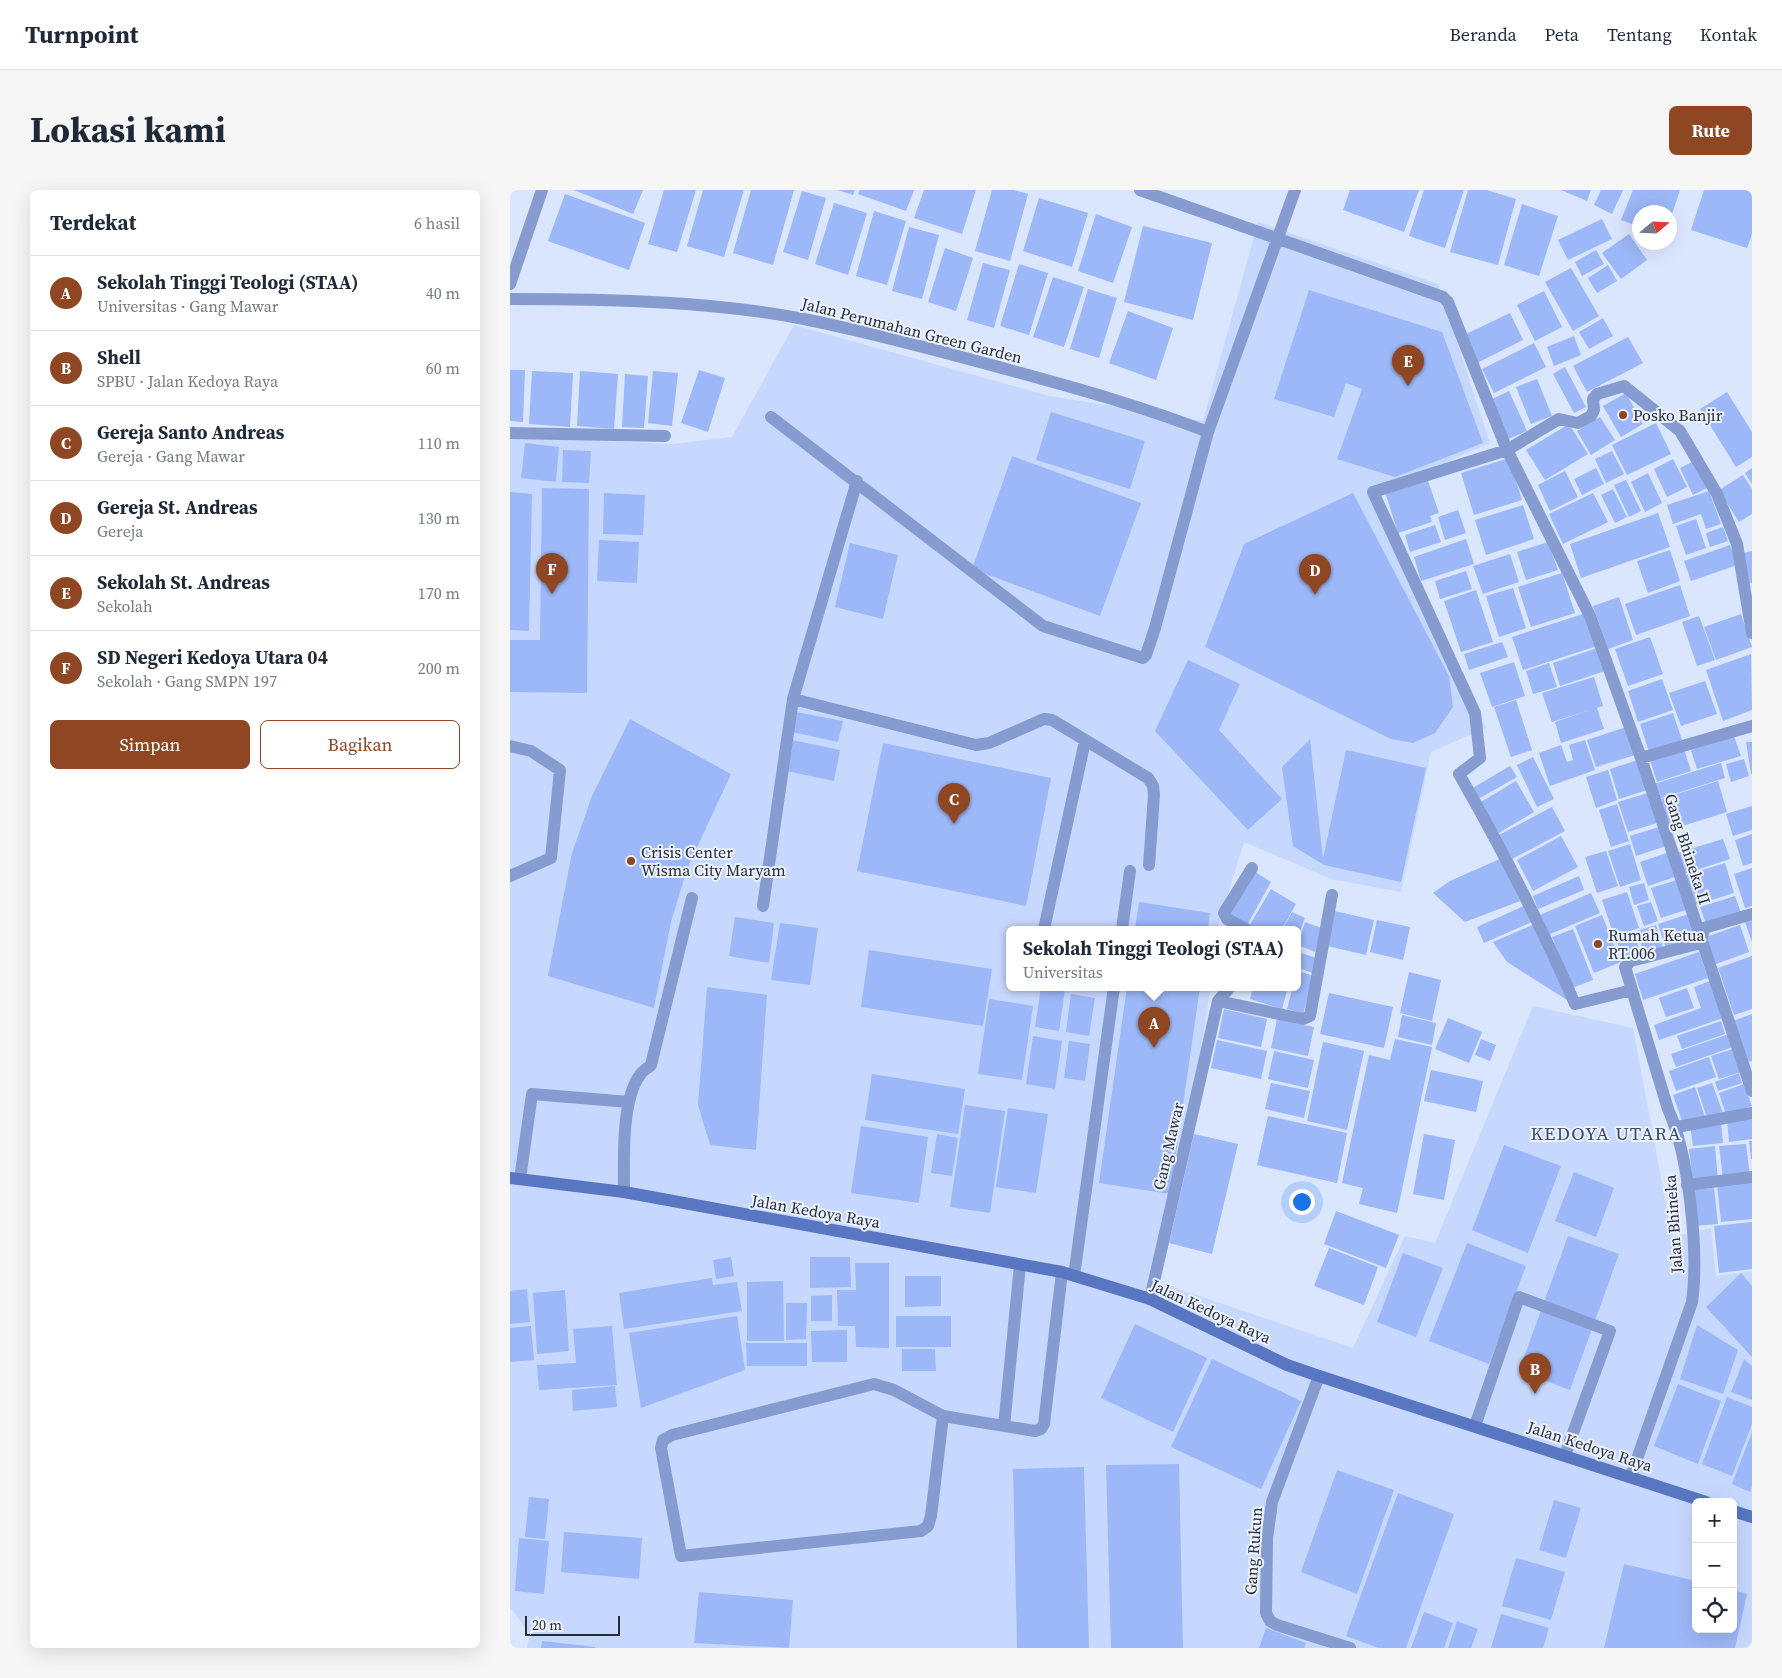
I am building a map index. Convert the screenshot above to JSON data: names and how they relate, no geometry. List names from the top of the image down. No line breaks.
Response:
{"streets":{"street":["Jalan Perumahan Green Garden","Gang Bhineka II","Gang Mawar","Jalan Kedoya Raya","Jalan Bhineka","Gang Rukun"]},"crossings":[["Gang Bhineka II","Jalan Bhineka"],["Gang Mawar","Jalan Kedoya Raya"],["Jalan Kedoya Raya","Jalan Bhineka"],["Jalan Kedoya Raya","Gang Rukun"]],"districts":["KEDOYA UTARA"],"places":["Posko Banjir","Crisis Center Wisma City Maryam","Rumah Ketua RT.006"],"scale_bar":"20 m","north":"right","page":{"header":"Turnpoint","nav":["Beranda","Peta","Tentang","Kontak"],"title":"Lokasi kami","buttons":["Rute",["Simpan","Bagikan"]],"heading":["Terdekat","6 hasil"],"list":[{"mark":"A","name":"Sekolah Tinggi Teologi (STAA)","note":"Universitas · Gang Mawar","value":"40 m"},{"mark":"B","name":"Shell","note":"SPBU · Jalan Kedoya Raya","value":"60 m"},{"mark":"C","name":"Gereja Santo Andreas","note":"Gereja · Gang Mawar","value":"110 m"},{"mark":"D","name":"Gereja St. Andreas","note":"Gereja","value":"130 m"},{"mark":"E","name":"Sekolah St. Andreas","note":"Sekolah","value":"170 m"},{"mark":"F","name":"SD Negeri Kedoya Utara 04","note":"Sekolah · Gang SMPN 197","value":"200 m"}],"pins":["E","F","D","C","A","B"],"popup":["Sekolah Tinggi Teologi (STAA)","Universitas"],"map_buttons":["+","−"],"scale":"20 m"}}
